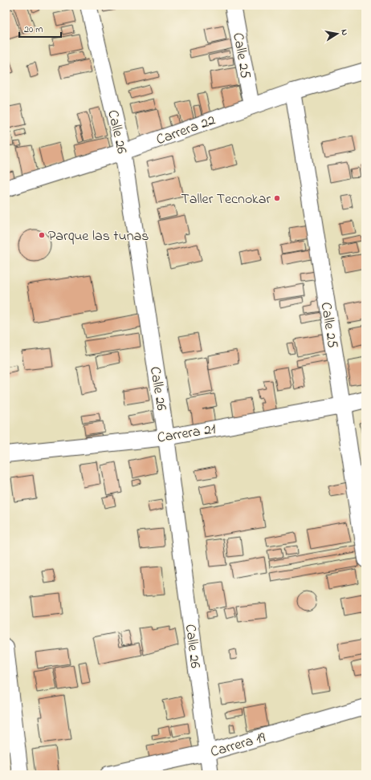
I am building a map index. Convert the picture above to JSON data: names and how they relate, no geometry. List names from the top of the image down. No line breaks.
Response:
{"streets":{"street":["Calle 25","Carrera 22","Calle 26","Carrera 21","Carrera 19"]},"crossings":[["Calle 25","Carrera 22"],["Calle 25","Carrera 21"],["Carrera 22","Calle 26"],["Calle 26","Carrera 21"],["Calle 26","Carrera 19"]],"places":["Taller Tecnokar","Parque las tunas"],"scale_bar":"20 m","north":"right"}
